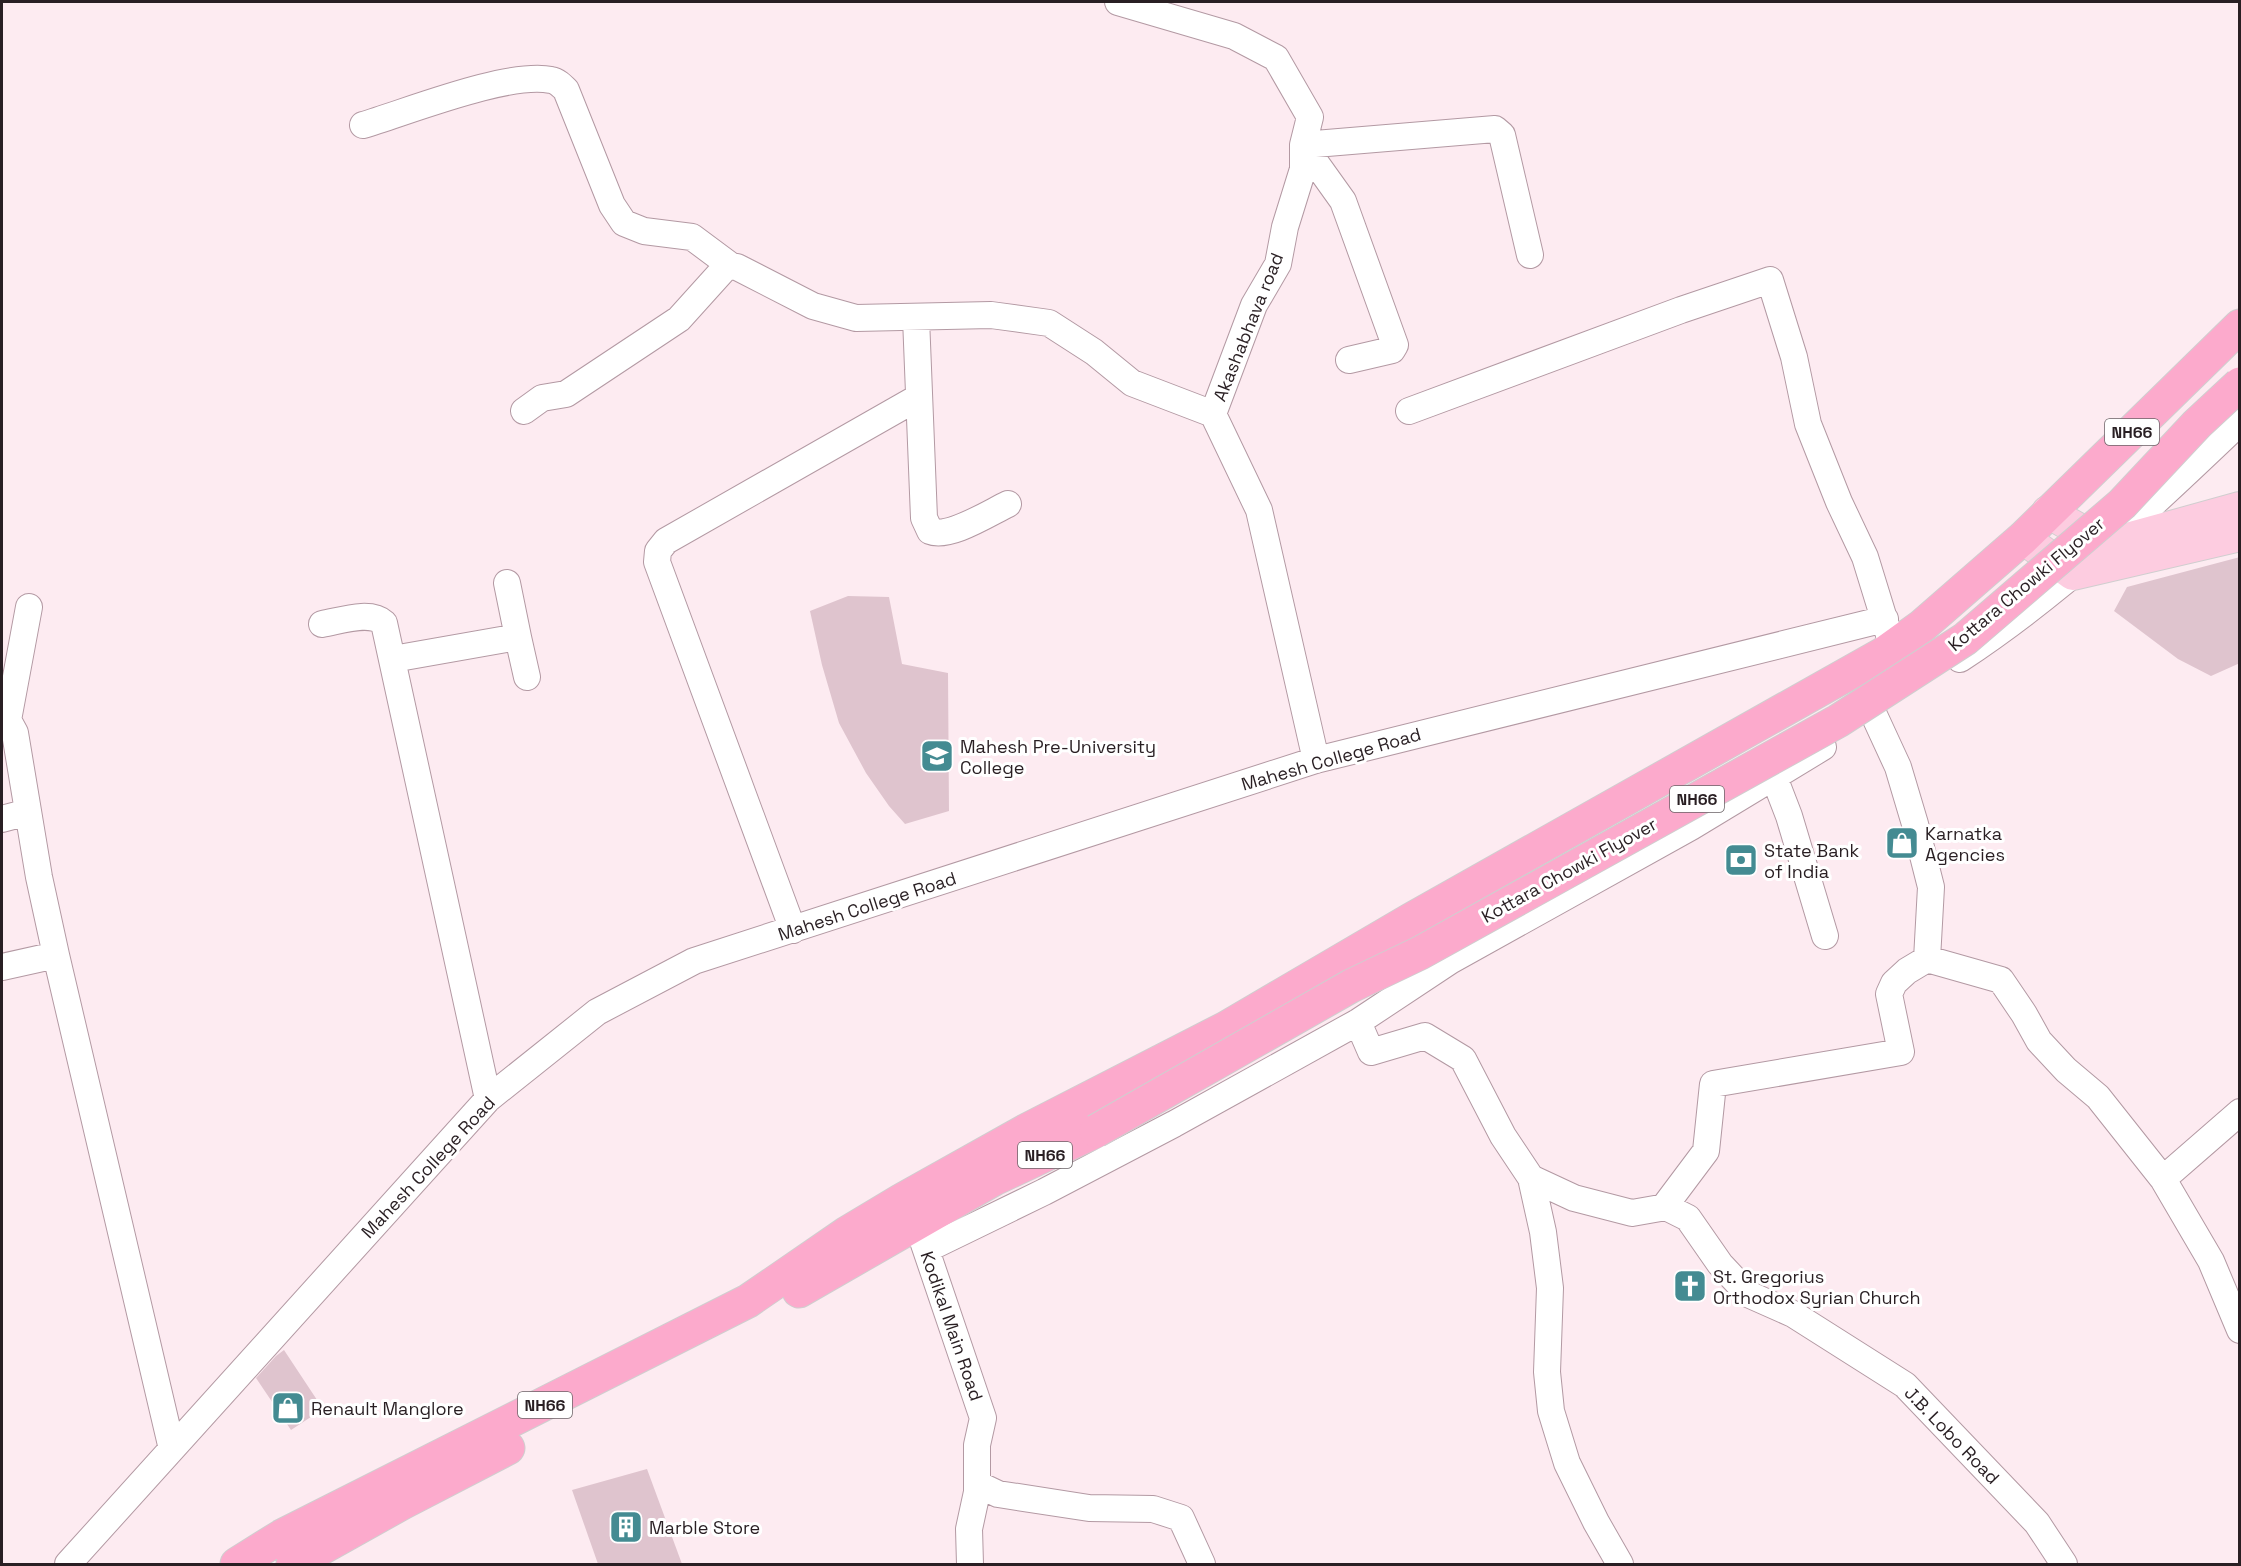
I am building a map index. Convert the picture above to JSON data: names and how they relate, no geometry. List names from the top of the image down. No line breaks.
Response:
{"streets":{"highway":["NH66","Kottara Chowki Flyover"],"street":["Akashabhava road","Mahesh College Road","Kodikal Main Road","J.B. Lobo Road"]},"crossings":[["Akashabhava road","Mahesh College Road"],["NH66","Kottara Chowki Flyover"],["NH66","Mahesh College Road"],["NH66","Kodikal Main Road"],["Kottara Chowki Flyover","Kodikal Main Road"]],"places":{"school or university":["Mahesh Pre-University College"],"shop":["Karnatka Agencies","Renault Manglore"],"bank":["State Bank of India"],"church":["St. Gregorius Orthodox Syrian Church"],"building":["Marble Store"]}}
